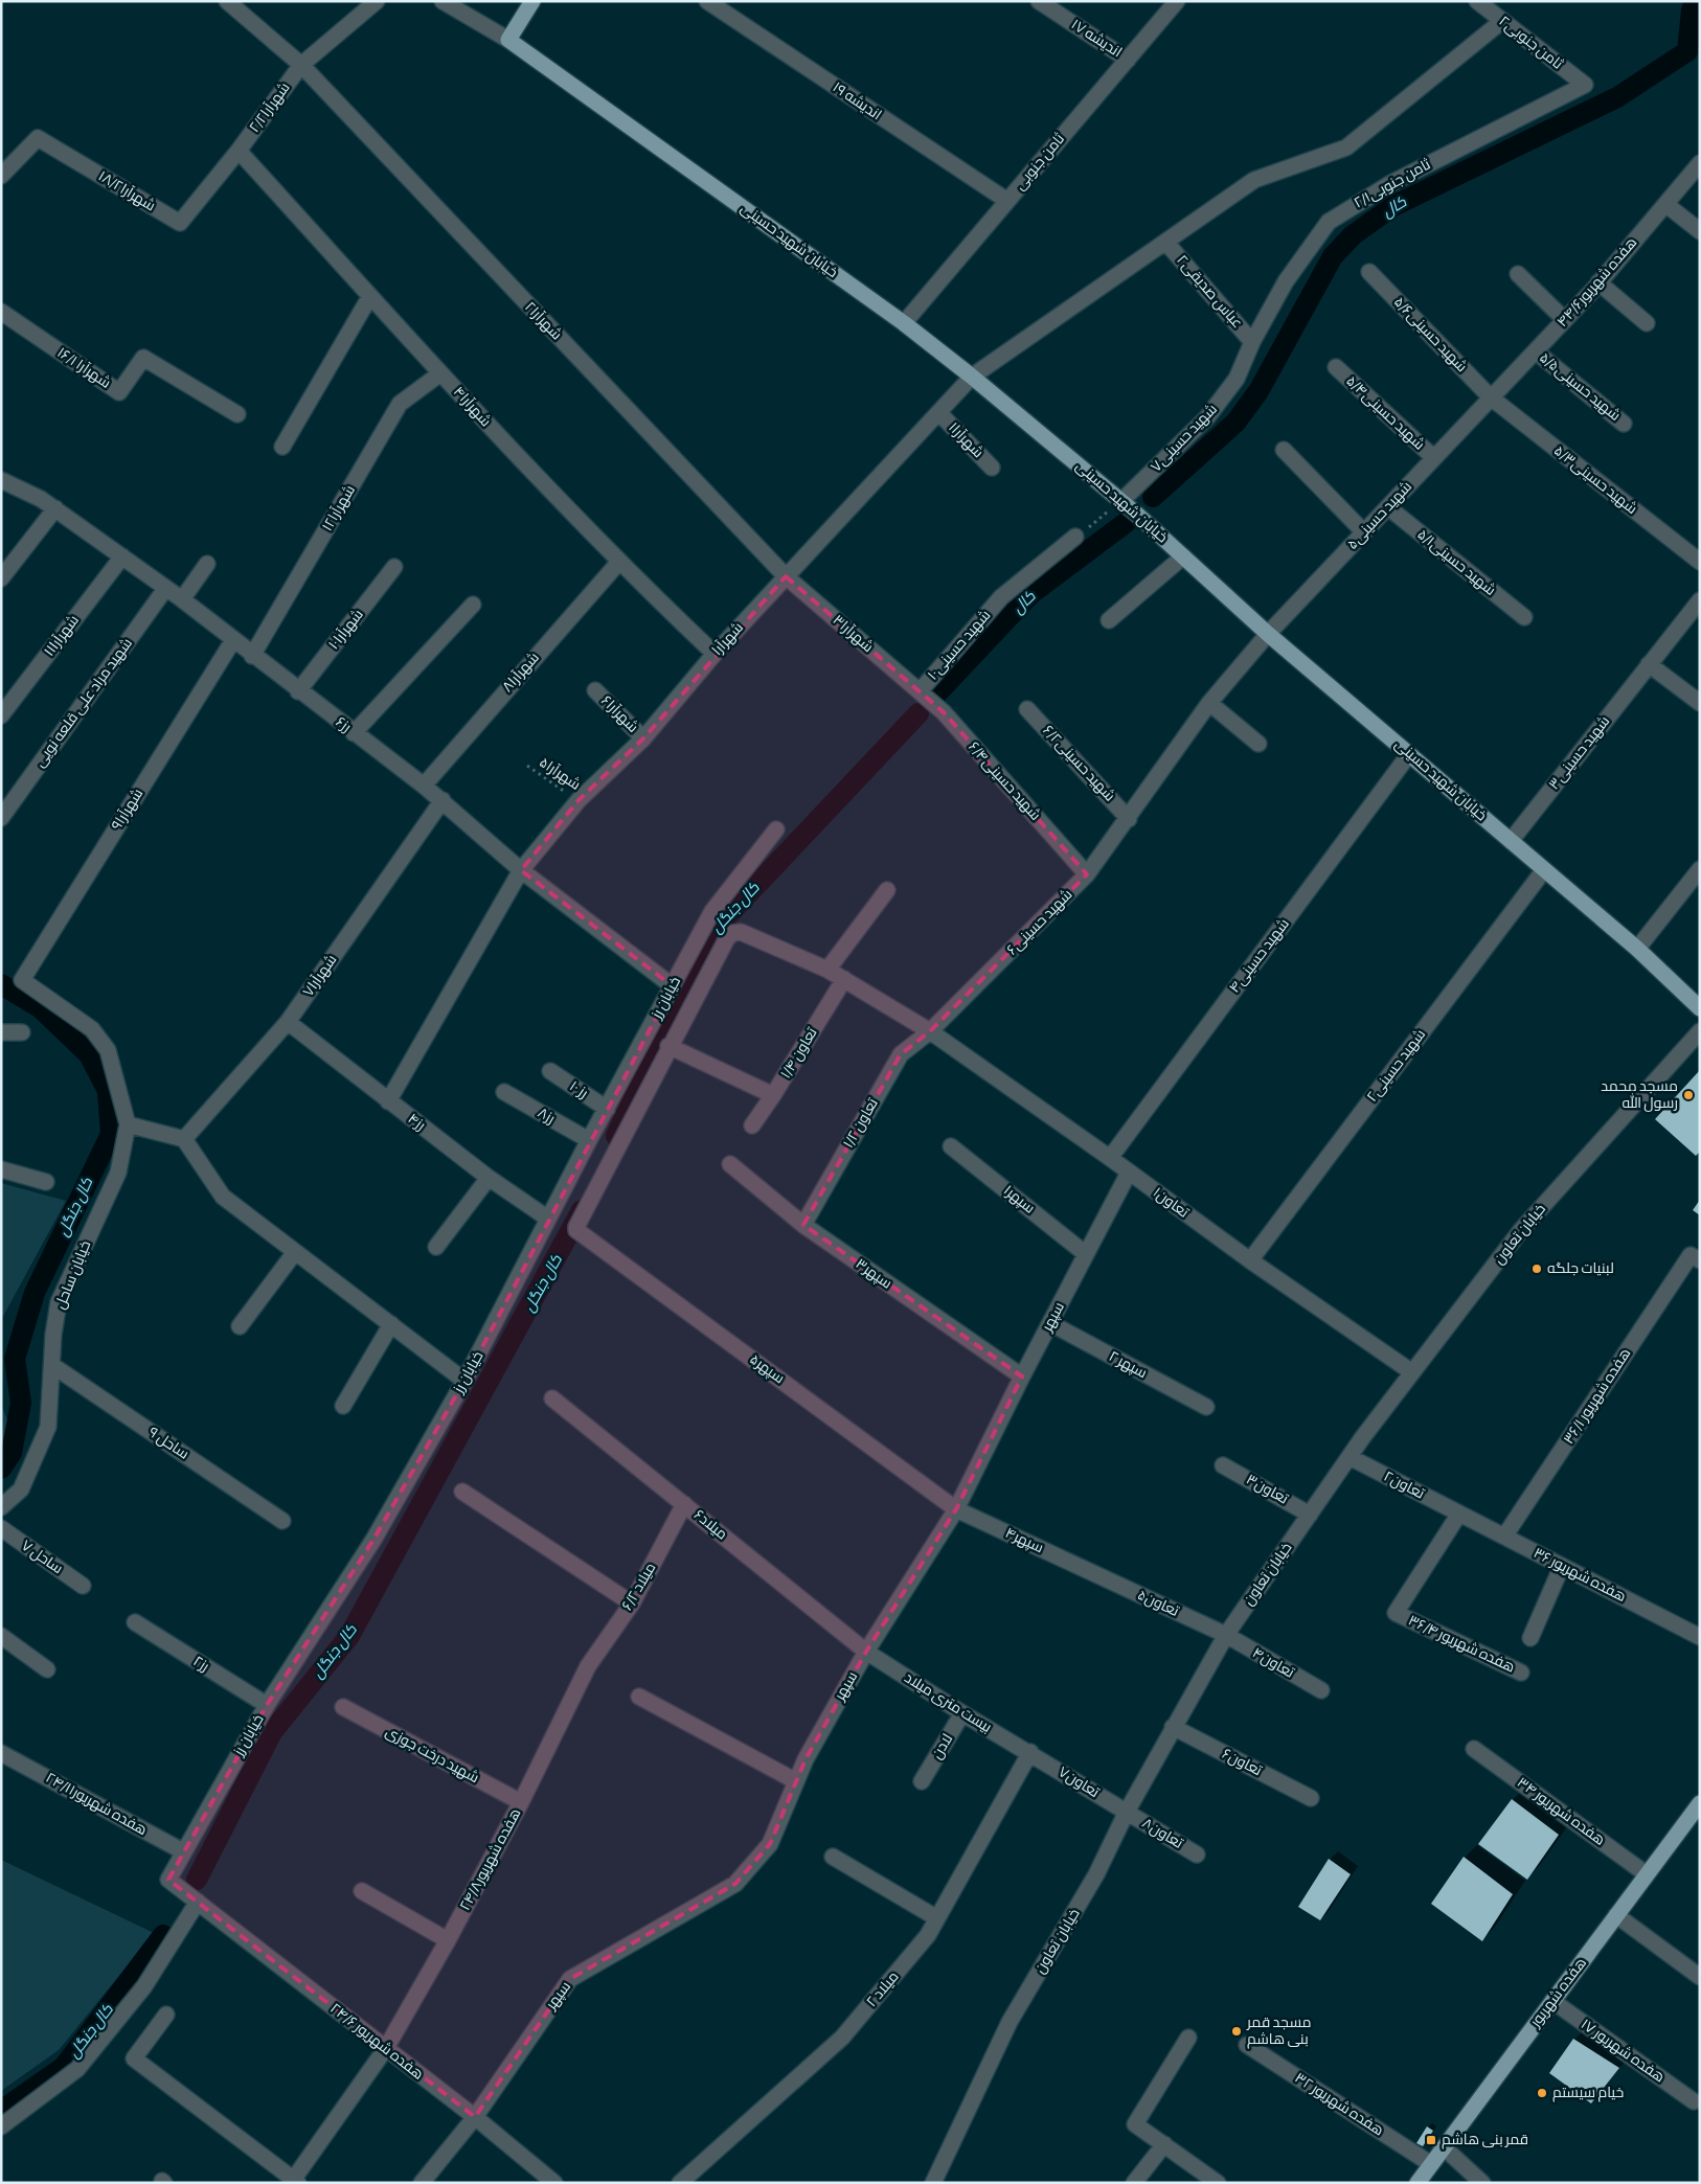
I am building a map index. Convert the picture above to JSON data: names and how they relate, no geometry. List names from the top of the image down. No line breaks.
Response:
{"streets":{"main road":["خیابان شهید حسینی","هفده شهریور"],"street":["اندیشه ۱۷","ثامن جنوبی۲","اندیشه ۱۹","شهرآرا۲/۲","ثامن جنوبی","ثامن جنوبی۲/۱","شهرآرا۱۸/۲","هفده شهریور۴۴/۶","عباس صدیقی۲","شهرآرا۲","شهید حسینی۵/۶","شهرآرا ۱۶/۱","شهید حسینی۵/۵","شهرآرا۴","شهید حسینی۵/۴","شهید حسینی۷","شهرآرا۱","شهید حسینی۵/۳","شهرآرا۱۲","شهید حسینی۵","شهید حسینی۵/۱","شهرآرا۱۰","شهرآرا۳","شهرآرا۱۱","شهرآرا","شهید حسینی۱۰","شهرآرا۸","شهید مراد علی قلعه نویی","شهرآرا۶","رز۶","شهید حسینی۳","شهید حسینی۶/۲","شهید حسینی۶/۴","شهرآرا۹","شهید حسینی۶","شهید حسینی۴","شهرآرا۷","خیابان رز","تعاون ۱/۴","شهید حسینی۲","رز ۱۰","رز۸","رز۴","تعاون ۱/۲","سپهر۱","تعاون۱","خیابان تعاون","سپهر۳","خیابان ساحل","سپهر","سپهر ۲","سپهر۵","هفده شهریور ۳۶/۱","ساحل ۹","تعاون۲","تعاون۳","میلاد۶","سپهر۴","ساحل ۷","هفده شهریور ۳۶","میلاد ۶/۲","تعاون۵","هفده شهریور ۳۶/۴","تعاون۴","رز۲","بیست متری میلاد","لادن","شهید درخت جوزی","تعاون۶","تعاون۷","هفده شهریور۲۴/۱۱","هفده شهریور ۳۴","تعاون۸","هفده شهریور۲۴/۸","میلاد ۲","هفده شهریور ۲۴/۶","هفده شهریور ۱۷","هفده شهریور ۳۲"],"path":["شهرآرا۵"]},"crossings":[["اندیشه ۱۷","ثامن جنوبی"],["ثامن جنوبی۲","ثامن جنوبی۲/۱"],["ثامن جنوبی۲","شهرآرا"],["اندیشه ۱۹","ثامن جنوبی"],["شهرآرا۲/۲","شهرآرا۱۸/۲"],["شهرآرا۲/۲","شهرآرا۲"],["شهرآرا۲/۲","شهرآرا۴"],["ثامن جنوبی","خیابان شهید حسینی"],["ثامن جنوبی۲/۱","عباس صدیقی۲"],["ثامن جنوبی۲/۱","شهید حسینی۷"],["شهرآرا۱۸/۲","شهرآرا۴"],["خیابان شهید حسینی","شهید حسینی۷"],["خیابان شهید حسینی","شهید حسینی۵"],["خیابان شهید حسینی","شهرآرا"],["خیابان شهید حسینی","شهید حسینی۳"],["خیابان شهید حسینی","شهید حسینی۶"],["خیابان شهید حسینی","شهید حسینی۴"],["خیابان شهید حسینی","شهید حسینی۲"],["هفده شهریور۴۴/۶","شهید حسینی۵/۶"],["هفده شهریور۴۴/۶","شهید حسینی۵/۵"],["هفده شهریور۴۴/۶","شهید حسینی۵/۳"],["هفده شهریور۴۴/۶","شهید حسینی۵"],["عباس صدیقی۲","شهید حسینی۷"],["عباس صدیقی۲","شهرآرا"],["شهرآرا۲","شهرآرا۳"],["شهرآرا۲","شهرآرا"],["شهید حسینی۵/۶","شهید حسینی۵/۳"],["شهید حسینی۵/۶","شهید حسینی۵"],["شهرآرا۴","شهرآرا۱۲"],["شهرآرا۴","شهرآرا"],["شهرآرا۴","شهرآرا۸"],["شهید حسینی۵/۴","شهید حسینی۵"],["شهرآرا۱","شهرآرا"],["شهید حسینی۵/۳","شهید حسینی۵"],["شهرآرا۱۲","رز۶"],["شهید حسینی۵","شهید حسینی۵/۱"],["شهید حسینی۵","شهید حسینی۶"],["شهرآرا۱۰","رز۶"],["شهرآرا۳","شهرآرا"],["شهرآرا۳","شهید حسینی۱۰"],["شهرآرا۳","شهید حسینی۶/۴"],["شهرآرا۱۱","رز۶"],["شهرآرا","شهرآرا۶"],["شهرآرا","رز۶"],["شهرآرا","شهرآرا۵"],["شهرآرا","رز۴"],["شهید حسینی۱۰","شهید حسینی۶/۴"],["شهرآرا۸","رز۶"],["شهید مراد علی قلعه نویی","رز۶"],["رز۶","شهرآرا۹"],["رز۶","شهرآرا۷"],["رز۶","خیابان رز"],["شهید حسینی۶/۲","شهید حسینی۶"],["شهید حسینی۶/۴","شهید حسینی۶"],["شهرآرا۹","خیابان ساحل"],["شهید حسینی۶","تعاون ۱/۲"],["شهید حسینی۶","تعاون۱"],["شهید حسینی۴","تعاون۱"],["شهرآرا۷","رز۴"],["خیابان رز","رز ۱۰"],["خیابان رز","رز۸"],["خیابان رز","رز۴"],["خیابان رز","رز۲"],["خیابان رز","هفده شهریور۲۴/۱۱"],["خیابان رز","هفده شهریور ۲۴/۶"],["شهید حسینی۲","تعاون۱"],["تعاون ۱/۲","تعاون۱"],["تعاون ۱/۲","سپهر۳"],["سپهر۱","سپهر"],["تعاون۱","خیابان تعاون"],["تعاون۱","سپهر"],["خیابان تعاون","تعاون۲"],["خیابان تعاون","تعاون۳"],["خیابان تعاون","تعاون۵"],["خیابان تعاون","تعاون۴"],["خیابان تعاون","تعاون۶"],["خیابان تعاون","تعاون۷"],["خیابان تعاون","تعاون۸"],["سپهر۳","سپهر"],["خیابان ساحل","ساحل ۹"],["سپهر","سپهر ۲"],["سپهر","سپهر۵"],["سپهر","میلاد۶"],["سپهر","سپهر۴"],["سپهر","بیست متری میلاد"],["سپهر","هفده شهریور ۲۴/۶"],["سپهر۵","سپهر۴"],["هفده شهریور ۳۶/۱","هفده شهریور ۳۶"],["تعاون۲","هفده شهریور ۳۶"],["تعاون۲","هفده شهریور ۳۶/۴"],["میلاد۶","میلاد ۶/۲"],["میلاد۶","بیست متری میلاد"],["سپهر۴","تعاون۵"],["هفده شهریور ۳۶","هفده شهریور ۳۶/۴"],["میلاد ۶/۲","هفده شهریور۲۴/۸"],["تعاون۵","تعاون۴"],["بیست متری میلاد","لادن"],["بیست متری میلاد","تعاون۷"],["بیست متری میلاد","میلاد ۲"],["شهید درخت جوزی","هفده شهریور۲۴/۸"],["تعاون۷","تعاون۸"],["تعاون۷","میلاد ۲"],["هفده شهریور ۳۴","هفده شهریور"],["هفده شهریور۲۴/۸","هفده شهریور ۲۴/۶"],["هفده شهریور","هفده شهریور ۱۷"],["هفده شهریور","هفده شهریور ۳۲"]],"water":["کال","کال جنگل"],"places":{"other":["مسجد محمد رسول الله","لبنیات جلگه","مسجد قمر بنی هاشم","خیام سیستم"],"transit":["قمر بنی هاشم"]}}
